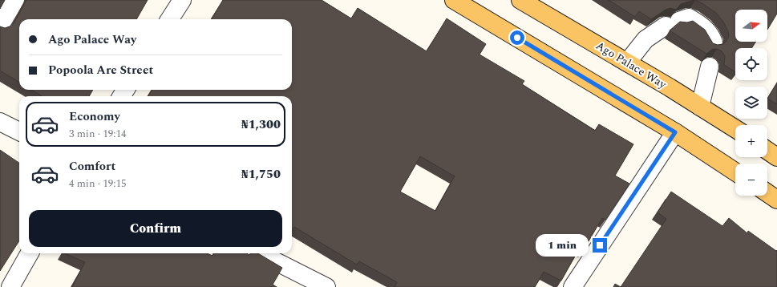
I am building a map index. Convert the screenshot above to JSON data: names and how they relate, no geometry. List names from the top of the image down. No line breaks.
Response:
{"streets":{"main road":["Ago Palace Way"]},"north":"right","page":{"map_buttons":["+","−"],"banner":["Ago Palace Way","Popoola Are Street"],"list":[{"name":"Economy","note":"3 min · 19:14","value":"₦1,300"},{"name":"Comfort","note":"4 min · 19:15","value":"₦1,750"}],"buttons":"Confirm","bubble":"1 min"}}
